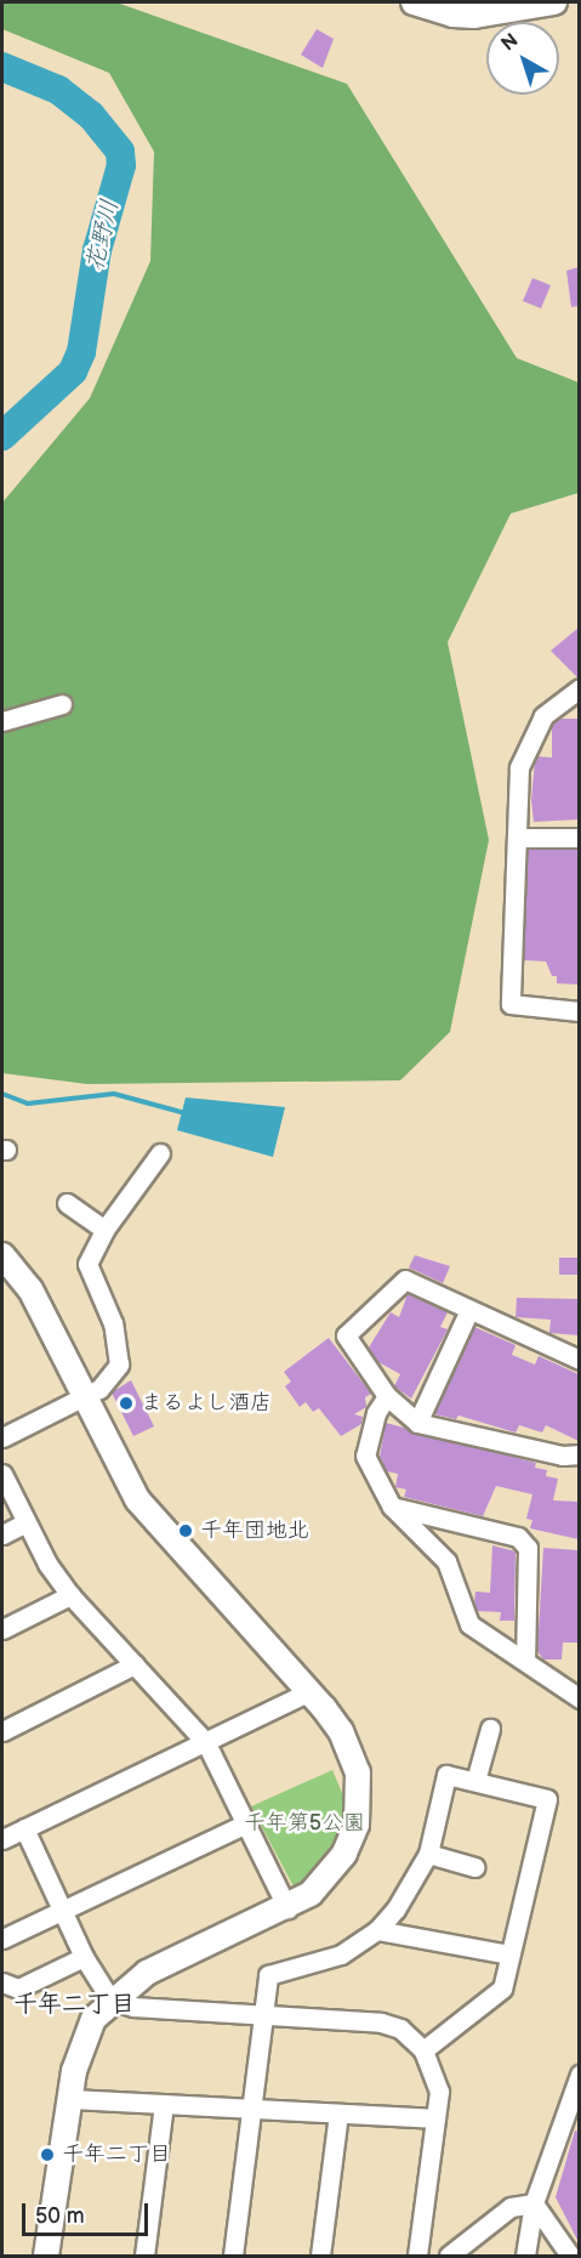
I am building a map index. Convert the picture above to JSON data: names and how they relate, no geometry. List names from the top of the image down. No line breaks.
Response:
{"districts":["千年二丁目"],"water":["花野川"],"parks":["千年第5公園"],"places":["まるよし酒店","千年団地北","千年二丁目"],"scale_bar":"50 m","north":"top left"}
